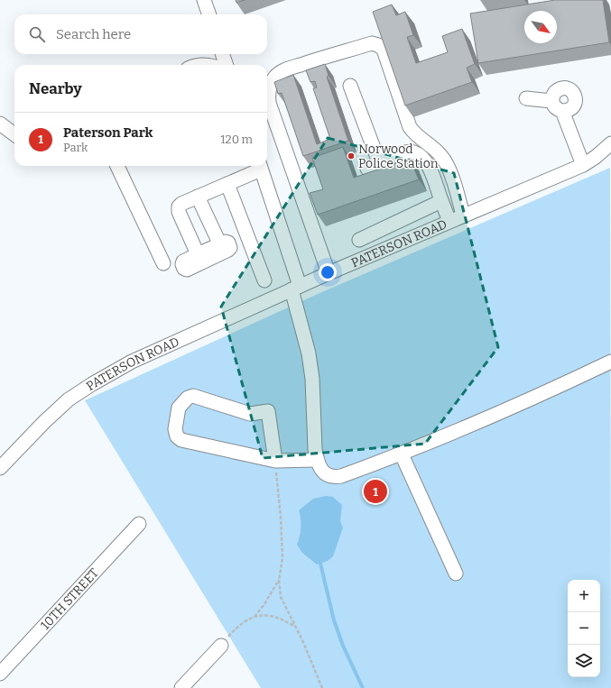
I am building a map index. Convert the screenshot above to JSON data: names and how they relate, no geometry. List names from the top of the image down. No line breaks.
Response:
{"streets":{"street":["PATERSON ROAD","10TH STREET"]},"places":["Norwood Police Station"],"north":"bottom right","page":{"search":"Search here","heading":"Nearby","list":[{"mark":"1","name":"Paterson Park","note":"Park","value":"120 m"}],"pins":"1","map_buttons":["+","−"]}}
